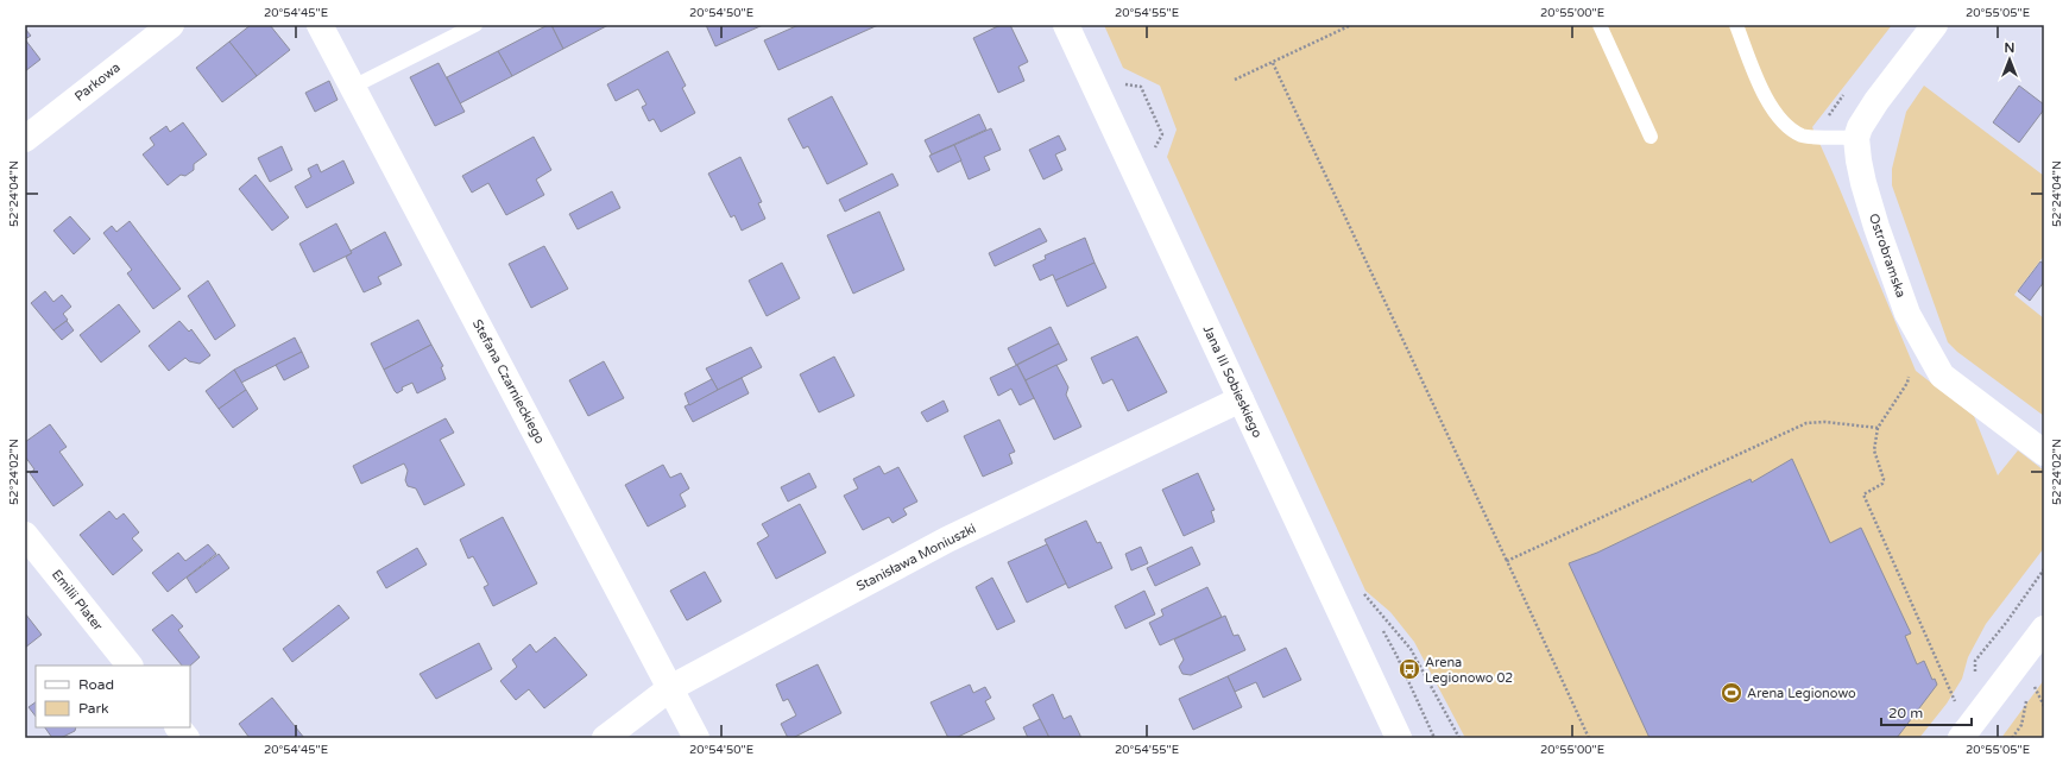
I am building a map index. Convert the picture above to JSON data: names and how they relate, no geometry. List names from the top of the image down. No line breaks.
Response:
{"streets":{"street":["Parkowa","Ostrobramska","Stefana Czarnieckiego","Jana III Sobieskiego","Stanisława Moniuszki","Emilii Plater"]},"crossings":[["Stefana Czarnieckiego","Stanisława Moniuszki"],["Jana III Sobieskiego","Stanisława Moniuszki"]],"places":{"bus stop":["Arena Legionowo 02"],"sports":["Arena Legionowo"]},"legend":["Road","Park"],"scale_bar":"20 m","north":"top","coordinates":["20°54'45\"E","20°54'50\"E","20°54'55\"E","20°55'00\"E","20°55'05\"E","52°24'04\"N","52°24'02\"N"]}
